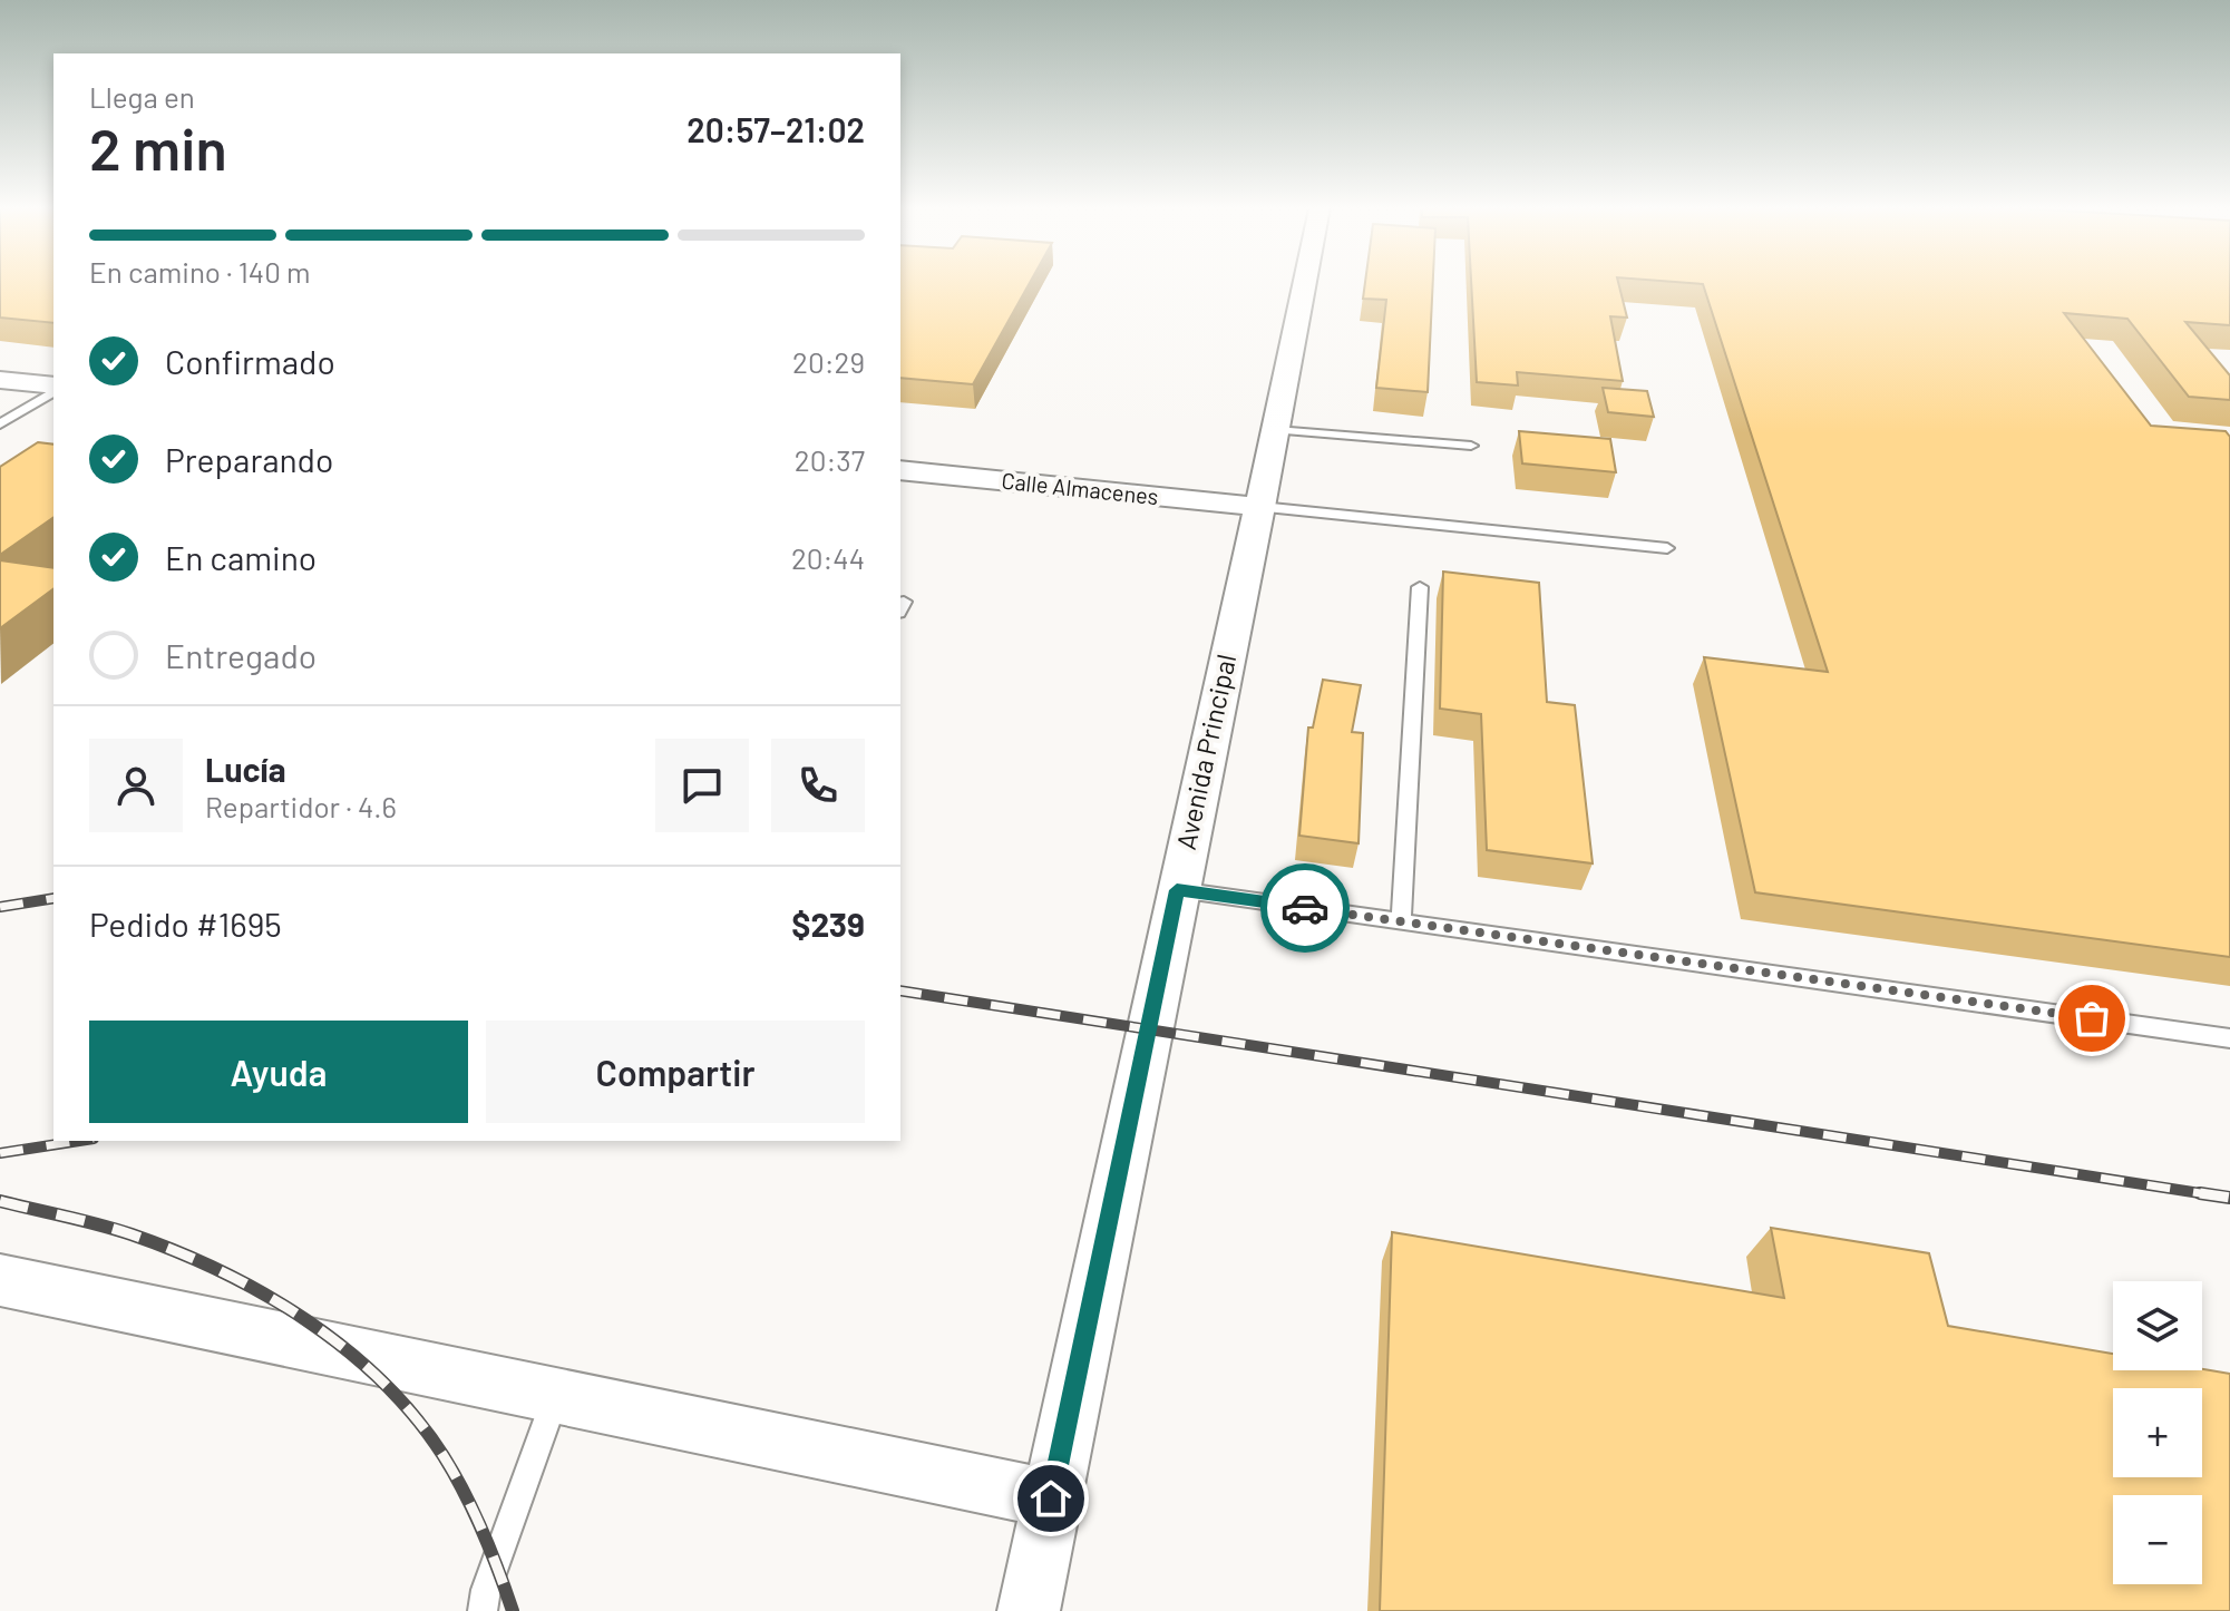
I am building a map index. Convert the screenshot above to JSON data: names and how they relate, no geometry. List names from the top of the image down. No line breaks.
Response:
{"streets":{"street":["Calle Almacenes","Avenida Principal"]},"crossings":[["Calle Almacenes","Avenida Principal"]],"page":{"heading":["2 min","Llega en","20:57–21:02"],"panel":["Lucía","Repartidor · 4.6","Pedido #1695","$239"],"bar":"En camino · 140 m","list":[["Confirmado","20:29"],["Preparando","20:37"],["En camino","20:44"],"Entregado"],"buttons":["Ayuda","Compartir"],"map_buttons":["+","−"]}}
